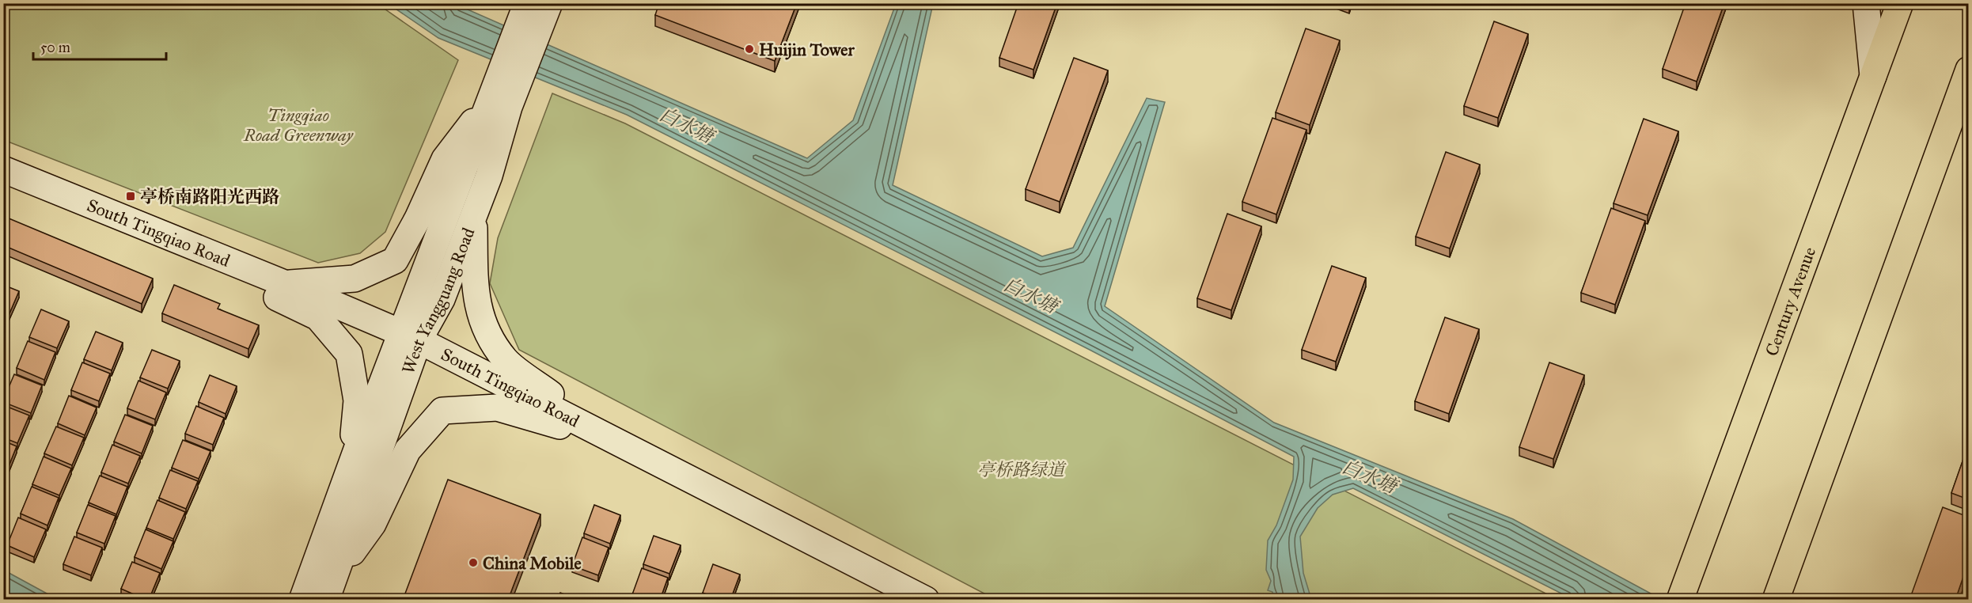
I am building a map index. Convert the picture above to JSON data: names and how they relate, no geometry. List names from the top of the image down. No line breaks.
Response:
{"streets":{"main road":["Century Avenue"],"street":["South Tingqiao Road","West Yangguang Road"]},"crossings":[["South Tingqiao Road","West Yangguang Road"]],"water":["白水塘"],"parks":["Tingqiao Road Greenway","亭桥路绿道"],"places":{"other":["Huijin Tower","China Mobile"],"transit":["亭桥南路阳光西路"]},"scale_bar":"50 m"}
